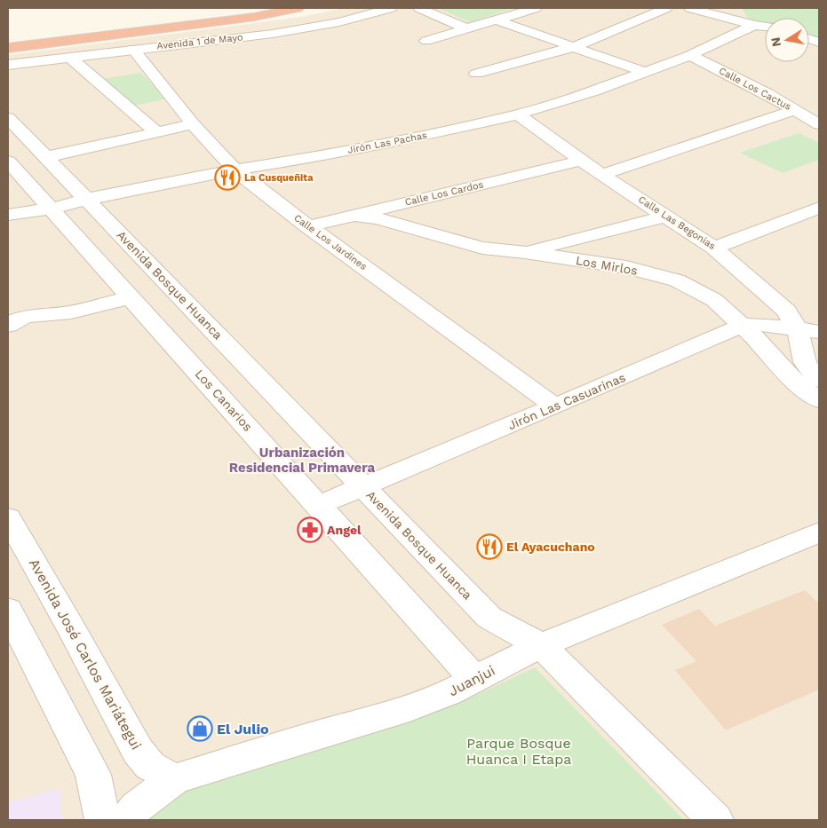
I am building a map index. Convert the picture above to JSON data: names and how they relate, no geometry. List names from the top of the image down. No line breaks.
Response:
{"streets":{"street":["Avenida 1 de Mayo","Calle Los Cactus","Jirón Las Pachas","Calle Los Cardos","Calle Las Begonias","Calle Los Jardines","Los Mirlos","Avenida Bosque Huanca","Los Canarios","Jirón Las Casuarinas","Avenida José Carlos Mariátegui","Juanjui"]},"crossings":[["Avenida 1 de Mayo","Calle Los Jardines"],["Calle Los Cactus","Jirón Las Pachas"],["Jirón Las Pachas","Calle Las Begonias"],["Jirón Las Pachas","Calle Los Jardines"],["Jirón Las Pachas","Avenida Bosque Huanca"],["Jirón Las Pachas","Los Canarios"],["Calle Los Cardos","Calle Las Begonias"],["Calle Los Cardos","Calle Los Jardines"],["Calle Los Cardos","Los Mirlos"],["Calle Las Begonias","Jirón Las Casuarinas"],["Calle Los Jardines","Jirón Las Casuarinas"],["Los Mirlos","Jirón Las Casuarinas"],["Avenida Bosque Huanca","Jirón Las Casuarinas"],["Avenida Bosque Huanca","Juanjui"],["Los Canarios","Jirón Las Casuarinas"],["Los Canarios","Juanjui"],["Avenida José Carlos Mariátegui","Juanjui"]],"districts":["Urbanización Residencial Primavera"],"parks":["Parque Bosque Huanca I Etapa"],"places":{"restaurant":["La Cusqueñita","El Ayacuchano"],"pharmacy":["Angel"],"shop":["El Julio"]},"north":"left"}
